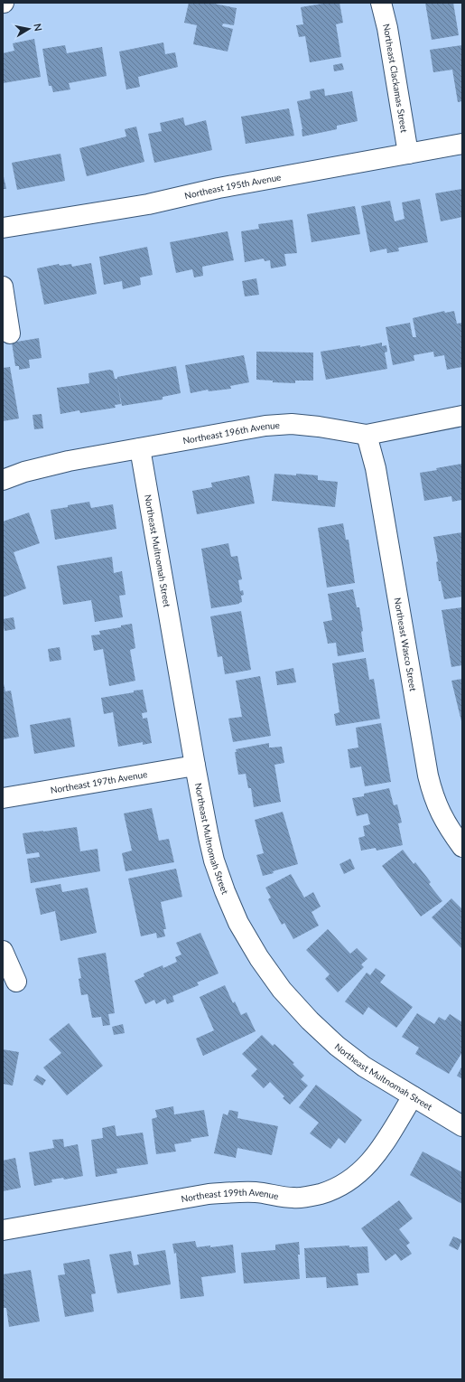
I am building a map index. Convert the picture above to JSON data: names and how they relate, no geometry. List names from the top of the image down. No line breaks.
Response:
{"streets":{"street":["Northeast Clackamas Street","Northeast 195th Avenue","Northeast 196th Avenue","Northeast Multnomah Street","Northeast Wasco Street","Northeast 197th Avenue","Northeast 199th Avenue"]},"crossings":[["Northeast Clackamas Street","Northeast 195th Avenue"],["Northeast 196th Avenue","Northeast Multnomah Street"],["Northeast 196th Avenue","Northeast Wasco Street"],["Northeast Multnomah Street","Northeast 197th Avenue"],["Northeast Multnomah Street","Northeast 199th Avenue"]],"north":"right"}
